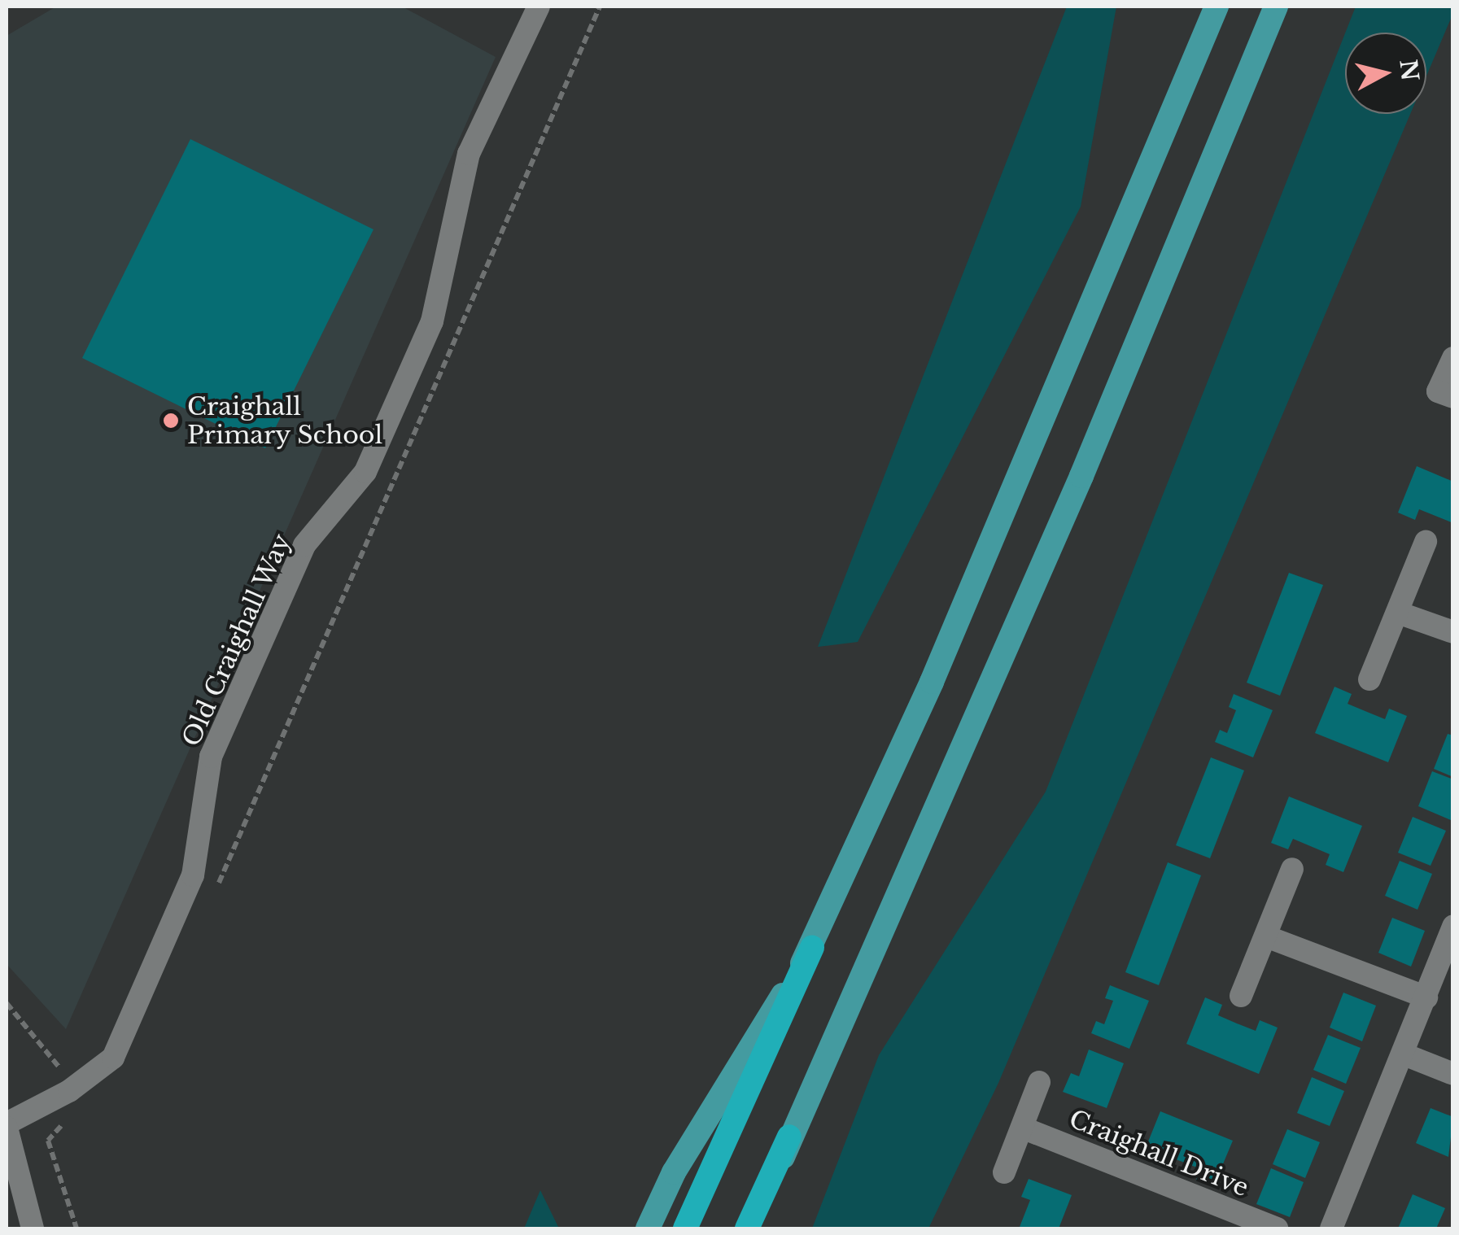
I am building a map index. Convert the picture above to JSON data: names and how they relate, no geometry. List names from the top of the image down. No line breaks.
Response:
{"streets":{"street":["Old Craighall Way","Craighall Drive"]},"places":["Craighall Primary School"],"north":"right"}
